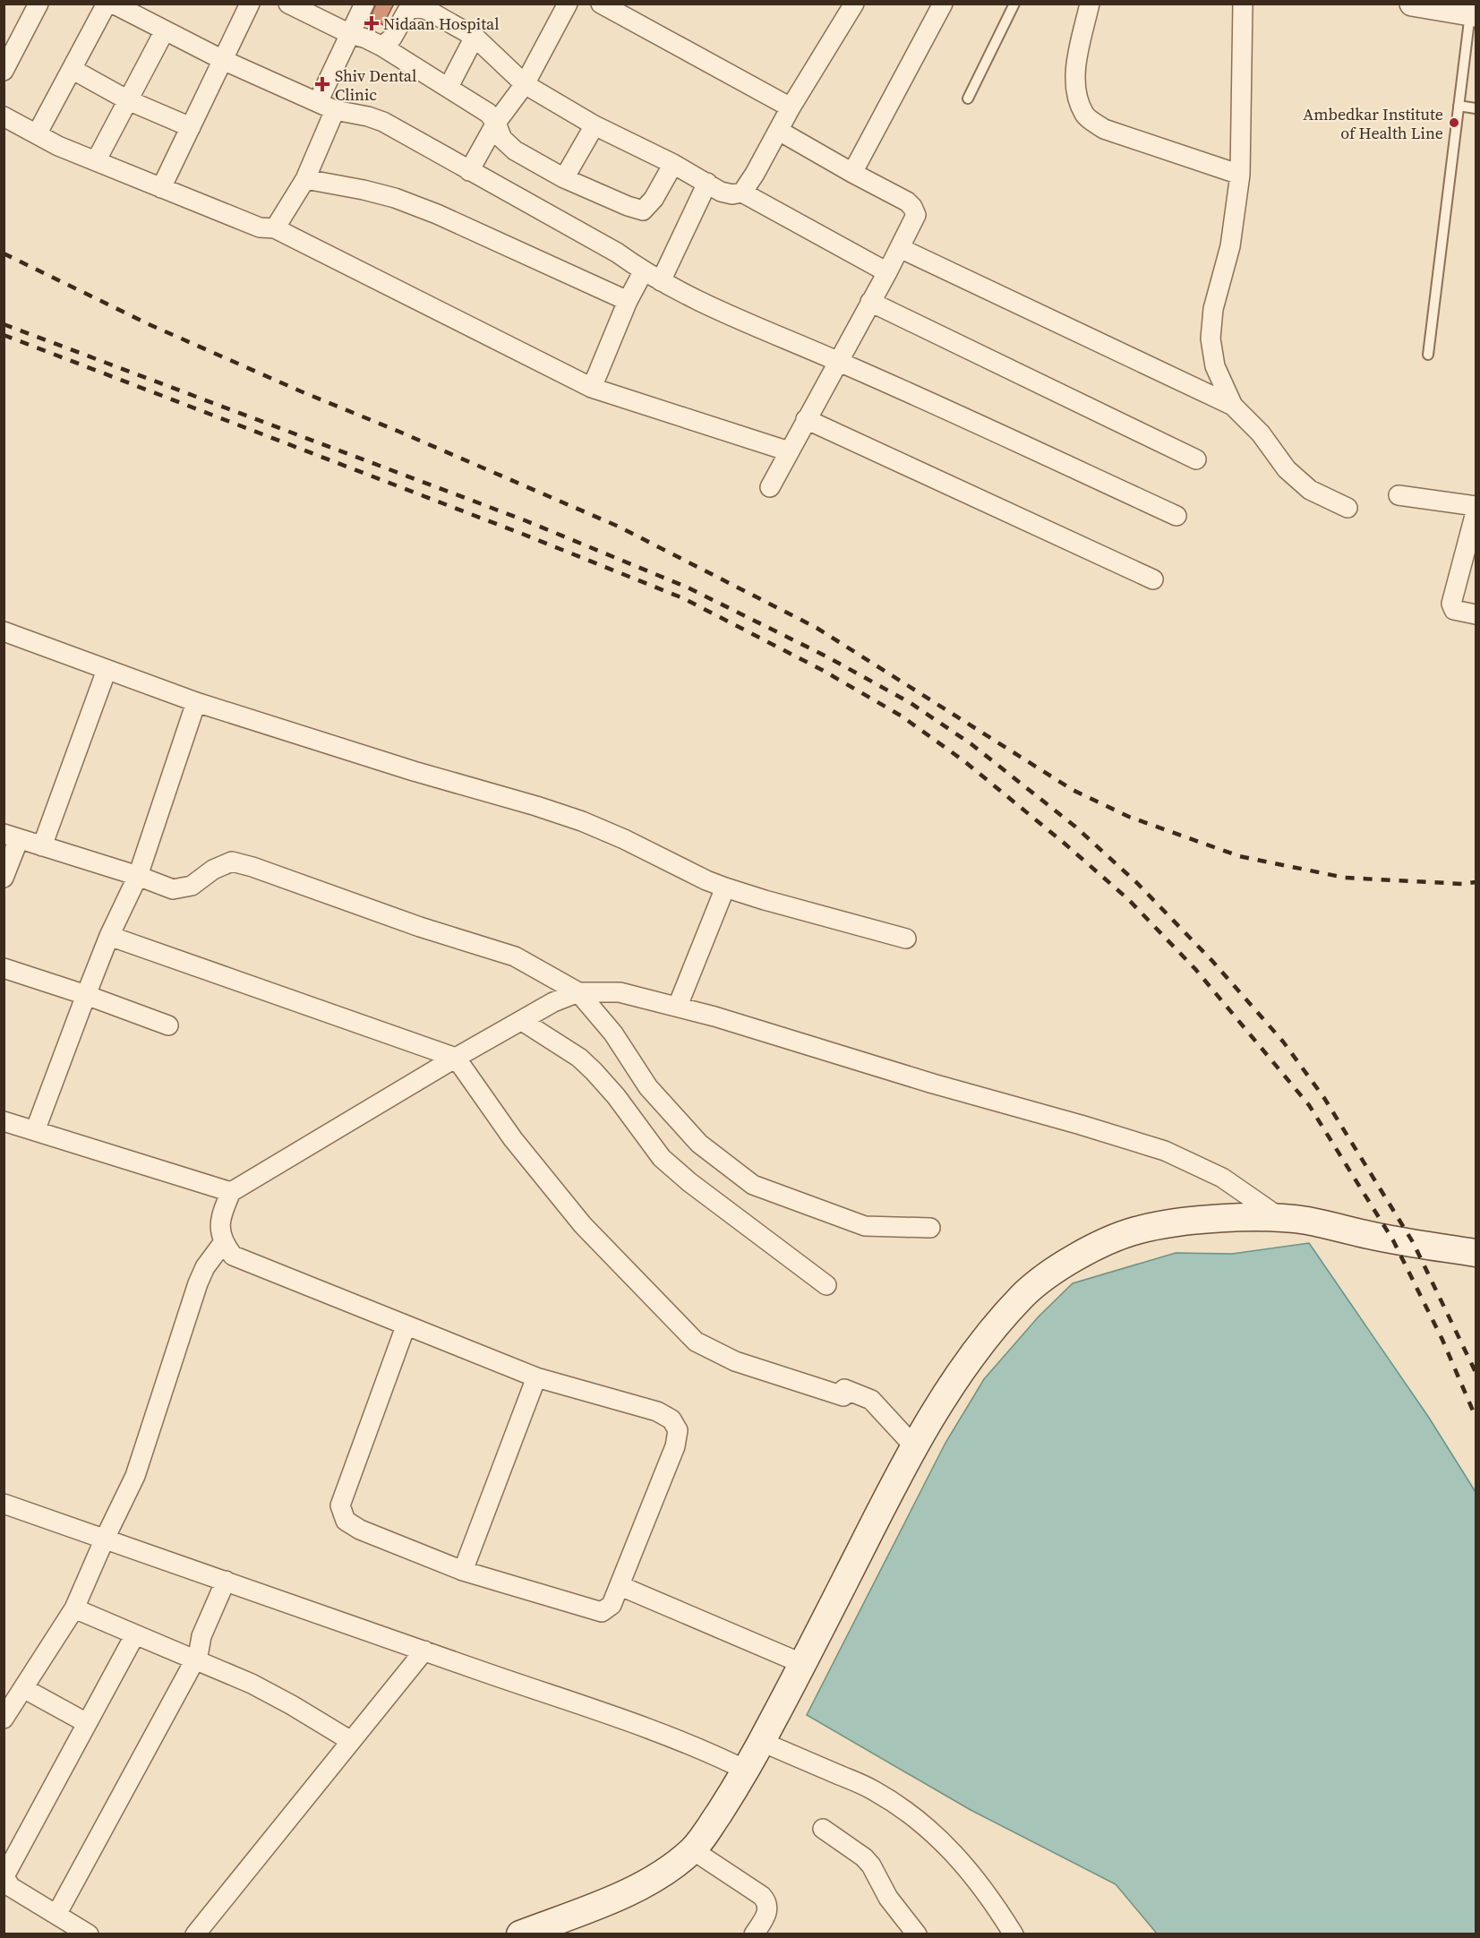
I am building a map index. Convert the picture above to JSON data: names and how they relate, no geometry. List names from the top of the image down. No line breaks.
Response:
{"places":{"health":["Nidaan Hospital","Shiv Dental Clinic"],"other":["Ambedkar Institute of Health Line"]}}
